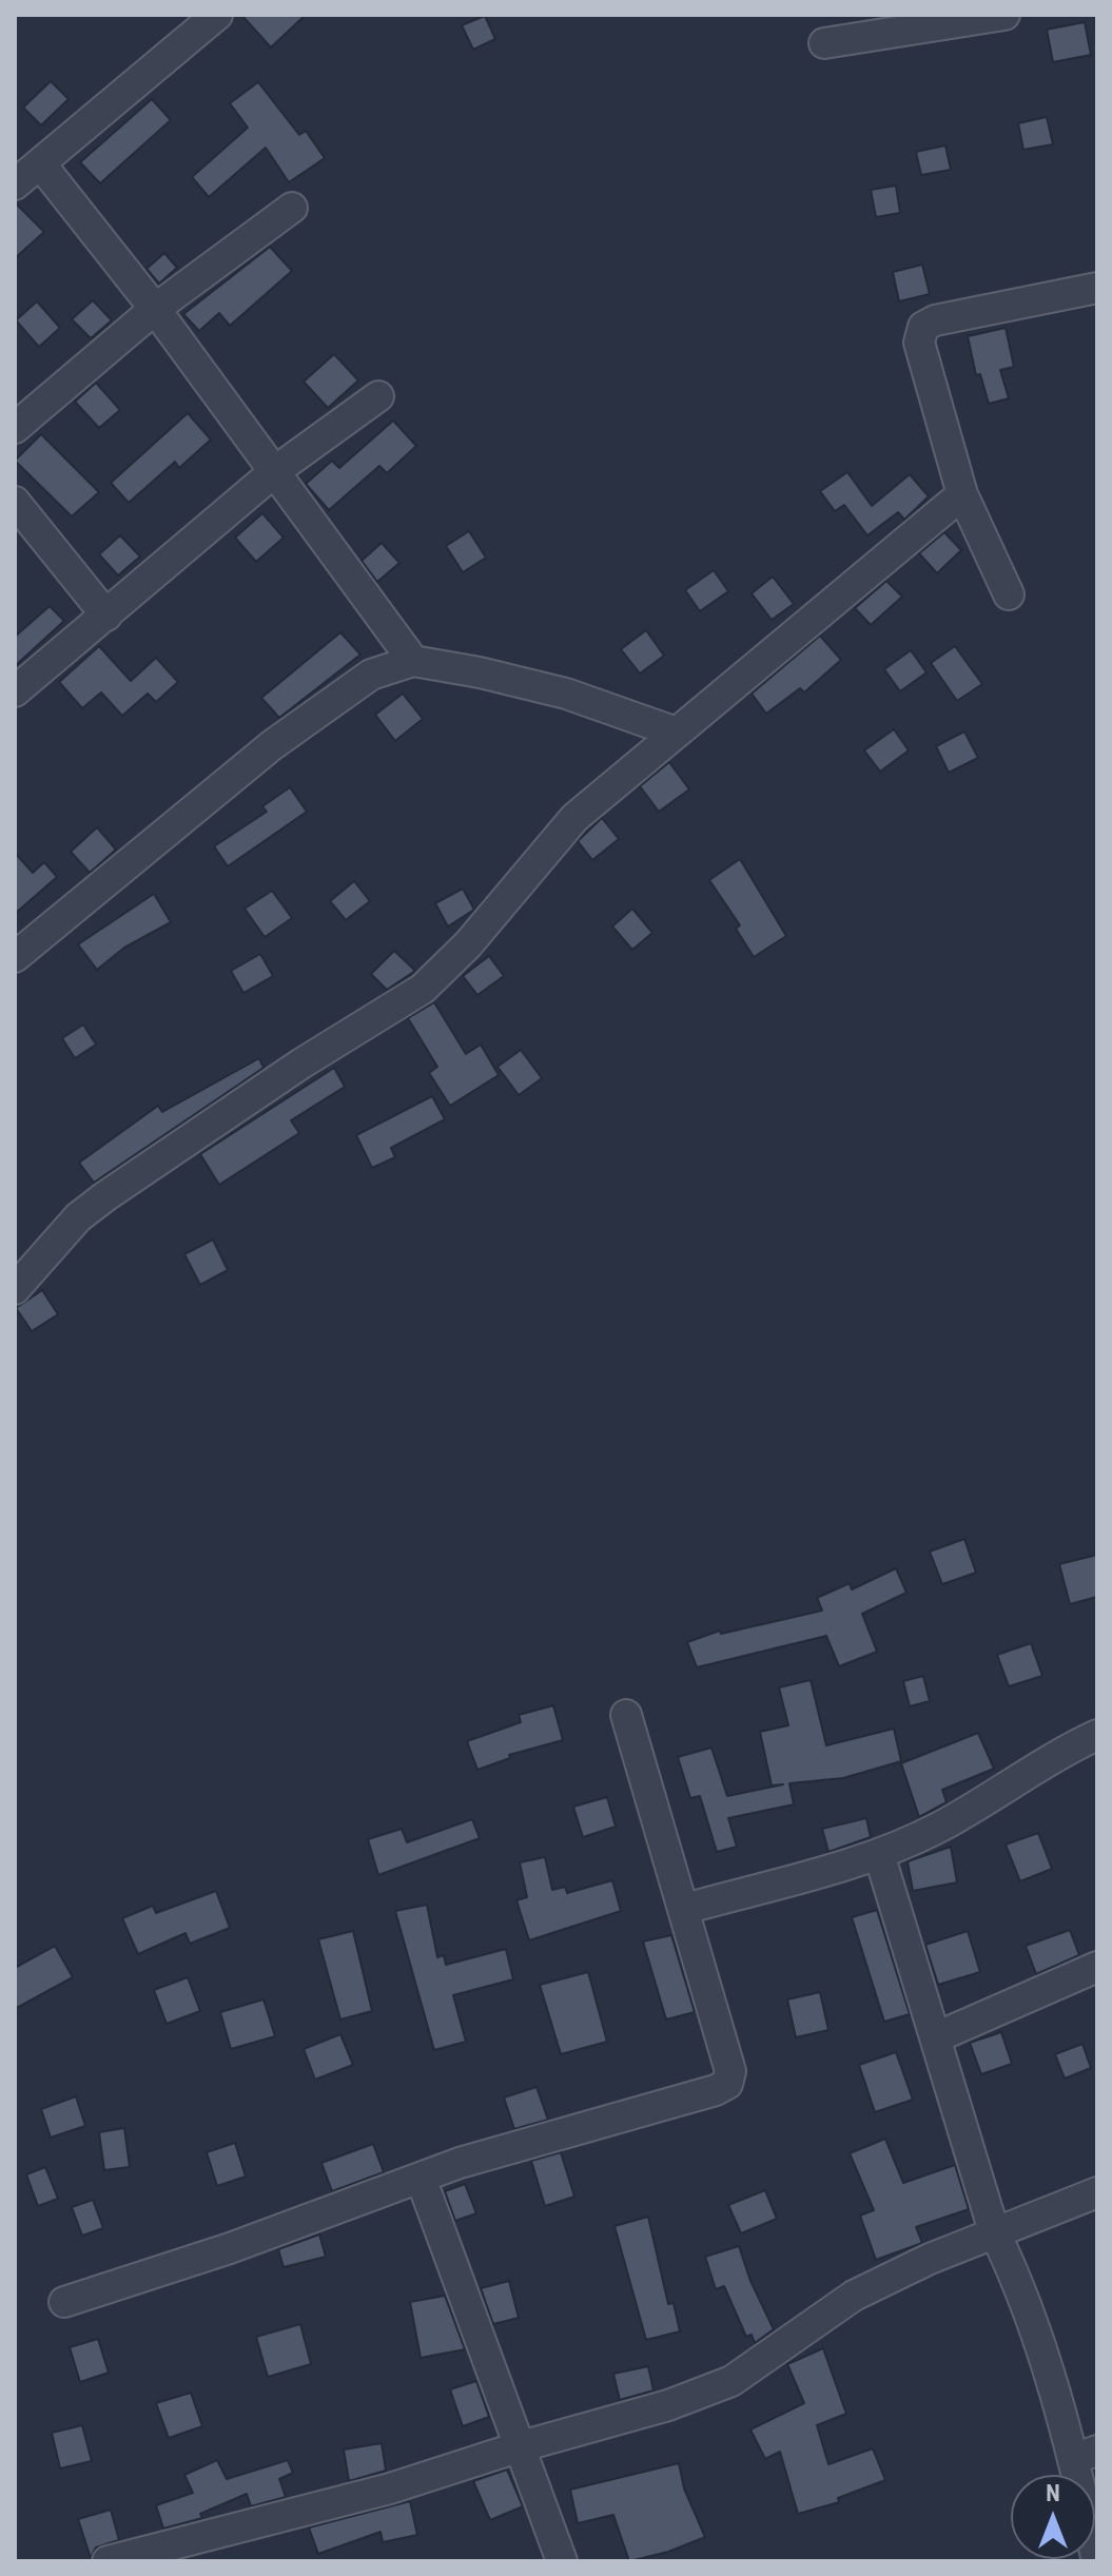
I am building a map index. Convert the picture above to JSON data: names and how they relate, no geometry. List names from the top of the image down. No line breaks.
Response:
{"north":"top"}
